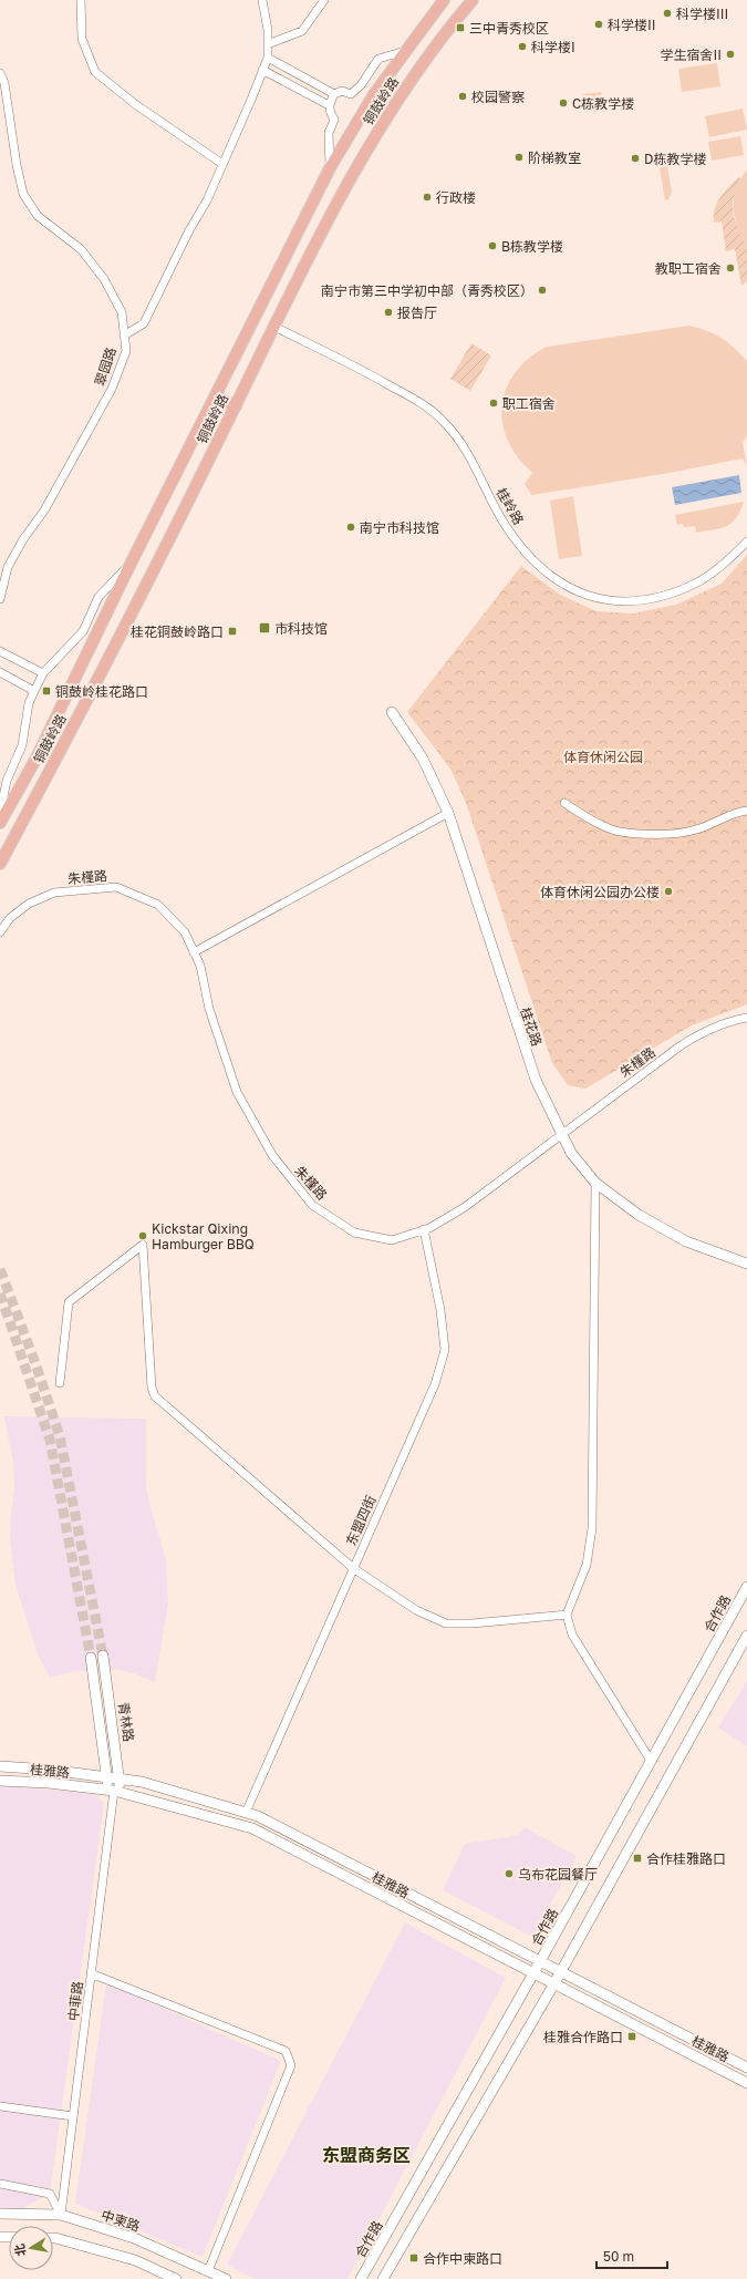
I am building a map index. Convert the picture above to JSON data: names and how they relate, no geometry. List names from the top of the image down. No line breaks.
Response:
{"streets":{"main road":["铜鼓岭路"],"street":["翠园路","桂岭路","朱槿路","桂花路","东盟四街","合作路","青林路","桂雅路","中菲路","中柬路"]},"crossings":[["铜鼓岭路","桂岭路"],["朱槿路","桂花路"],["朱槿路","东盟四街"],["东盟四街","桂雅路"],["合作路","桂雅路"],["青林路","桂雅路"],["青林路","中菲路"],["桂雅路","中菲路"],["中菲路","中柬路"]],"districts":["东盟商务区"],"parks":["体育休闲公园"],"places":{"other":["科学楼III","科学楼II","科学楼I","学生宿舍II","校园警察","C栋教学楼","阶梯教室","D栋教学楼","行政楼","B栋教学楼","教职工宿舍","南宁市第三中学初中部（青秀校区）","报告厅","职工宿舍","南宁市科技馆","体育休闲公园办公楼","Kickstar Qixing Hamburger BBQ","乌布花园餐厅"],"transit":["三中青秀校区","市科技馆","桂花铜鼓岭路口","铜鼓岭桂花路口","合作桂雅路口","桂雅合作路口","合作中柬路口"]},"scale_bar":"50 m","north":"left"}
